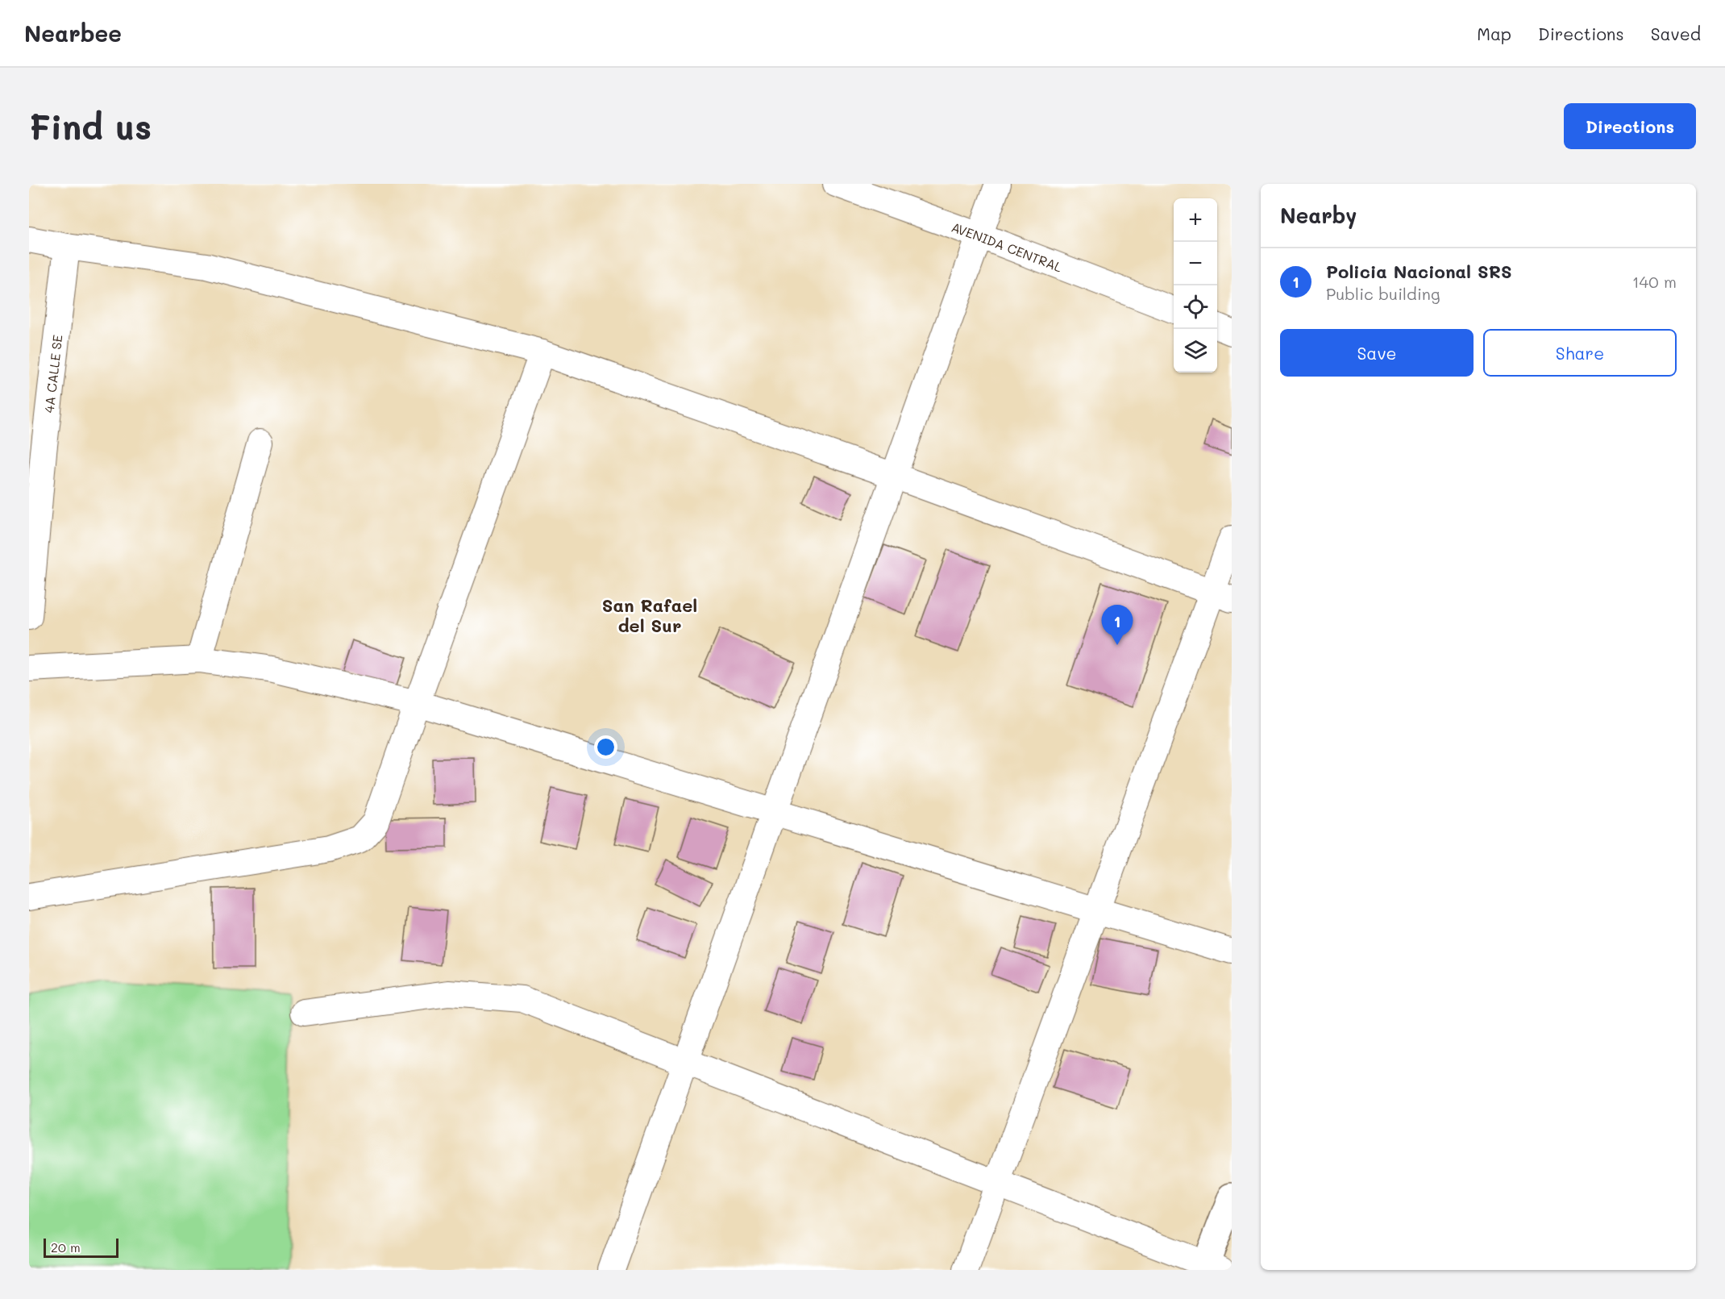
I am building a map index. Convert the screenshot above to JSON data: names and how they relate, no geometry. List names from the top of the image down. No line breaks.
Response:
{"streets":{"street":["AVENIDA CENTRAL","4A CALLE SE"]},"districts":["San Rafael del Sur"],"scale_bar":"20 m","page":{"header":"Nearbee","nav":["Map","Directions","Saved"],"buttons":["Directions",["Save","Share"]],"title":"Find us","heading":"Nearby","map_buttons":["+","−"],"list":[{"mark":"1","name":"Policia Nacional SRS","note":"Public building","value":"140 m"}],"pins":"1","scale":"20 m"}}
